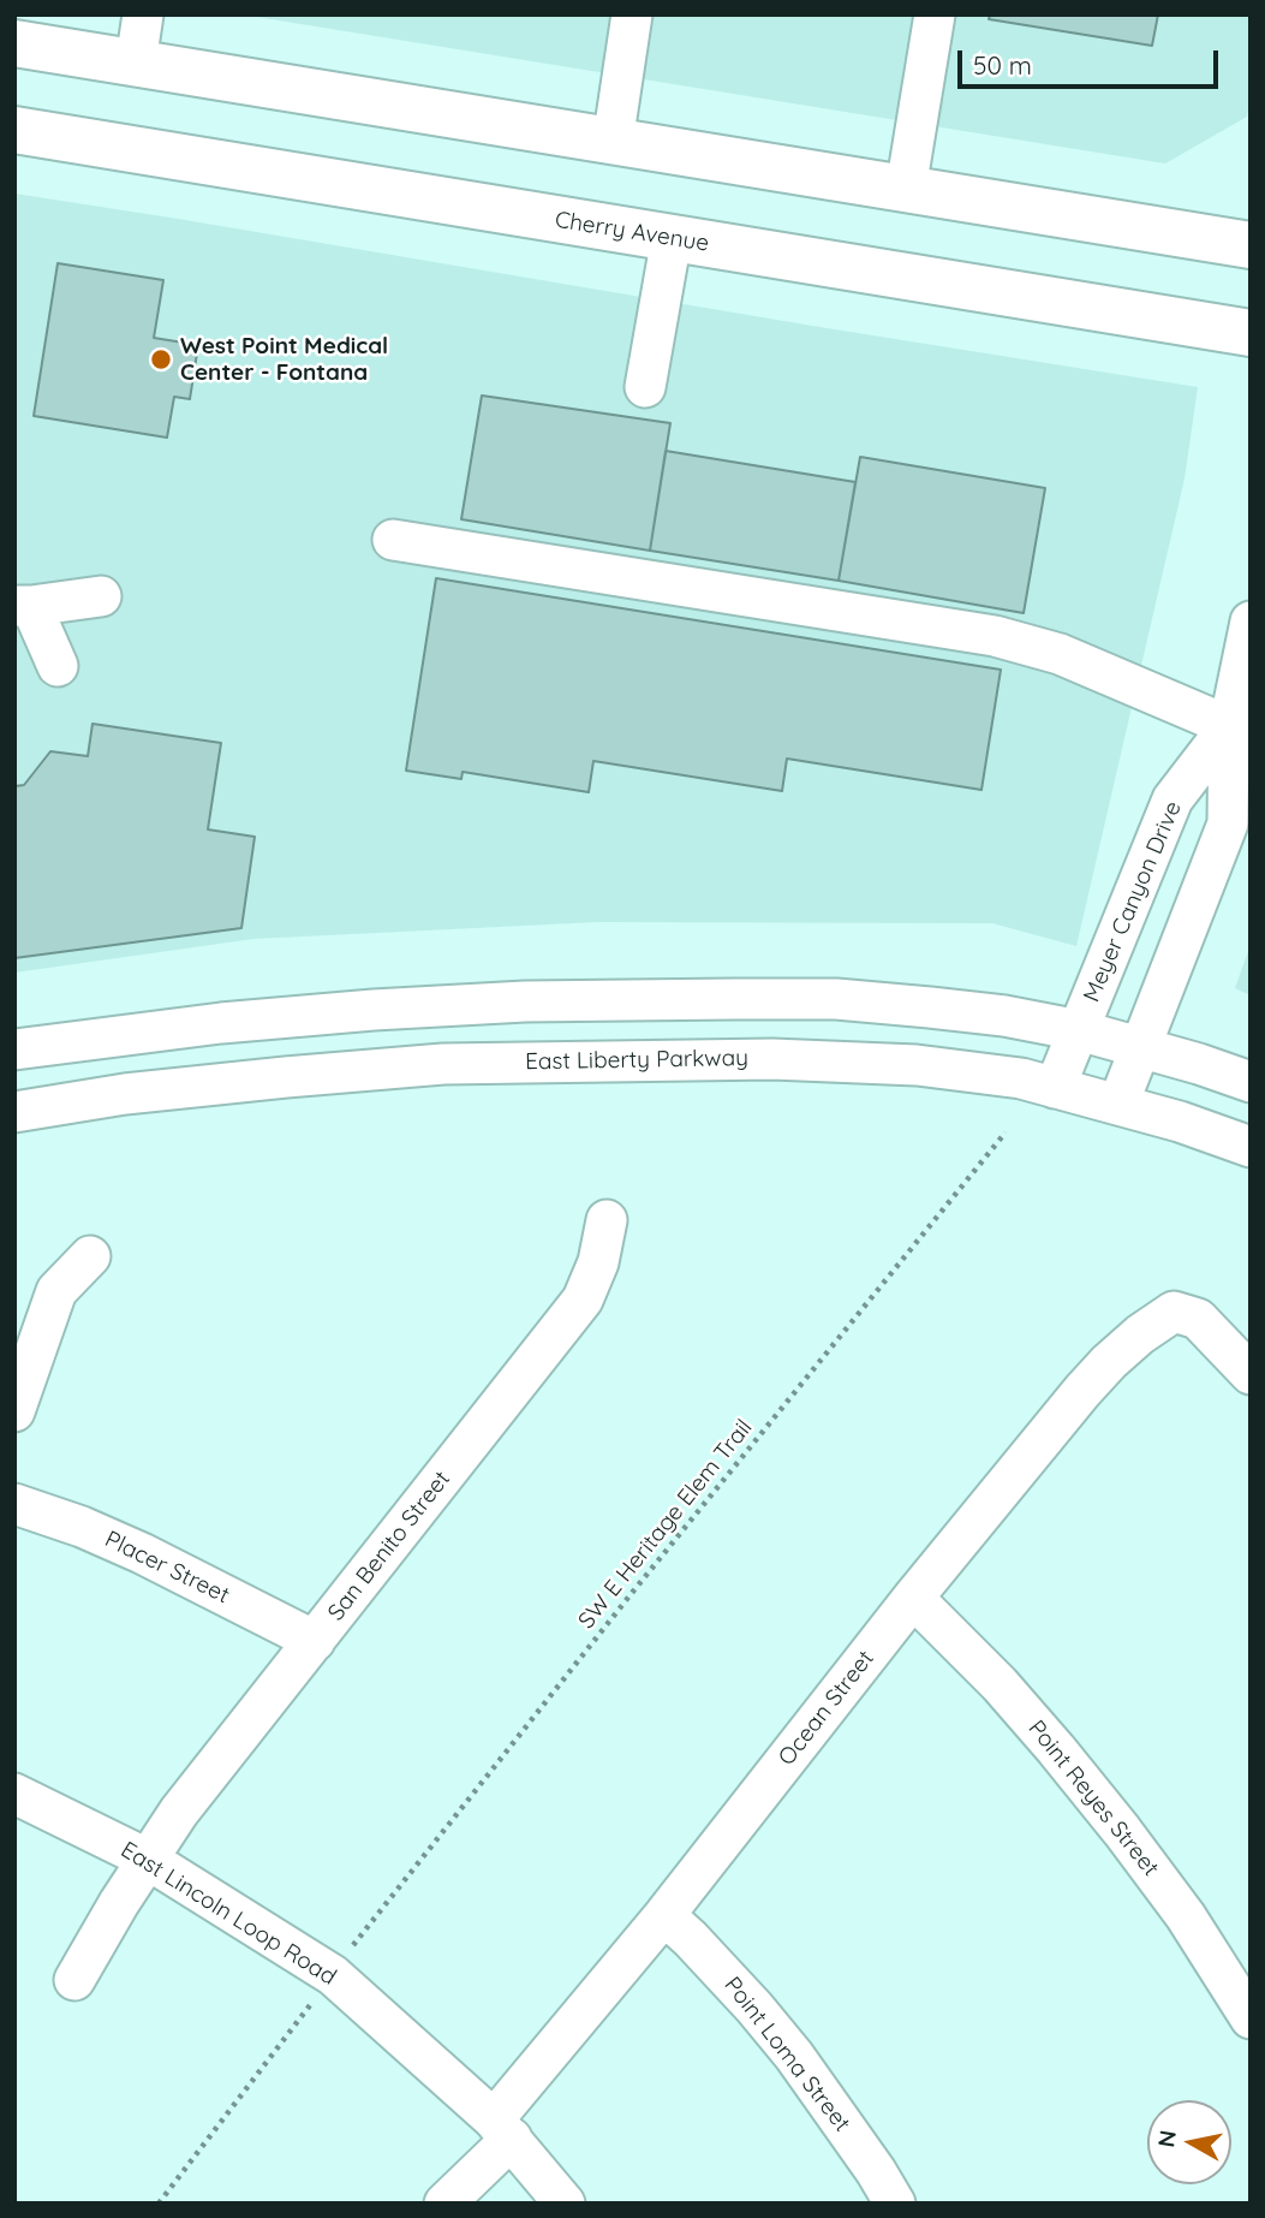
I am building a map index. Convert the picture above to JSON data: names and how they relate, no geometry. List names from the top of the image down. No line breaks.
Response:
{"streets":{"main road":["Cherry Avenue"],"street":["Meyer Canyon Drive","East Liberty Parkway","San Benito Street","Placer Street","Ocean Street","Point Reyes Street","East Lincoln Loop Road","Point Loma Street"],"path":["SW E Heritage Elem Trail"]},"crossings":[["Meyer Canyon Drive","East Liberty Parkway"],["San Benito Street","Placer Street"],["San Benito Street","East Lincoln Loop Road"],["Ocean Street","Point Reyes Street"],["Ocean Street","East Lincoln Loop Road"],["Ocean Street","Point Loma Street"]],"places":["West Point Medical Center - Fontana"],"scale_bar":"50 m","north":"left"}
